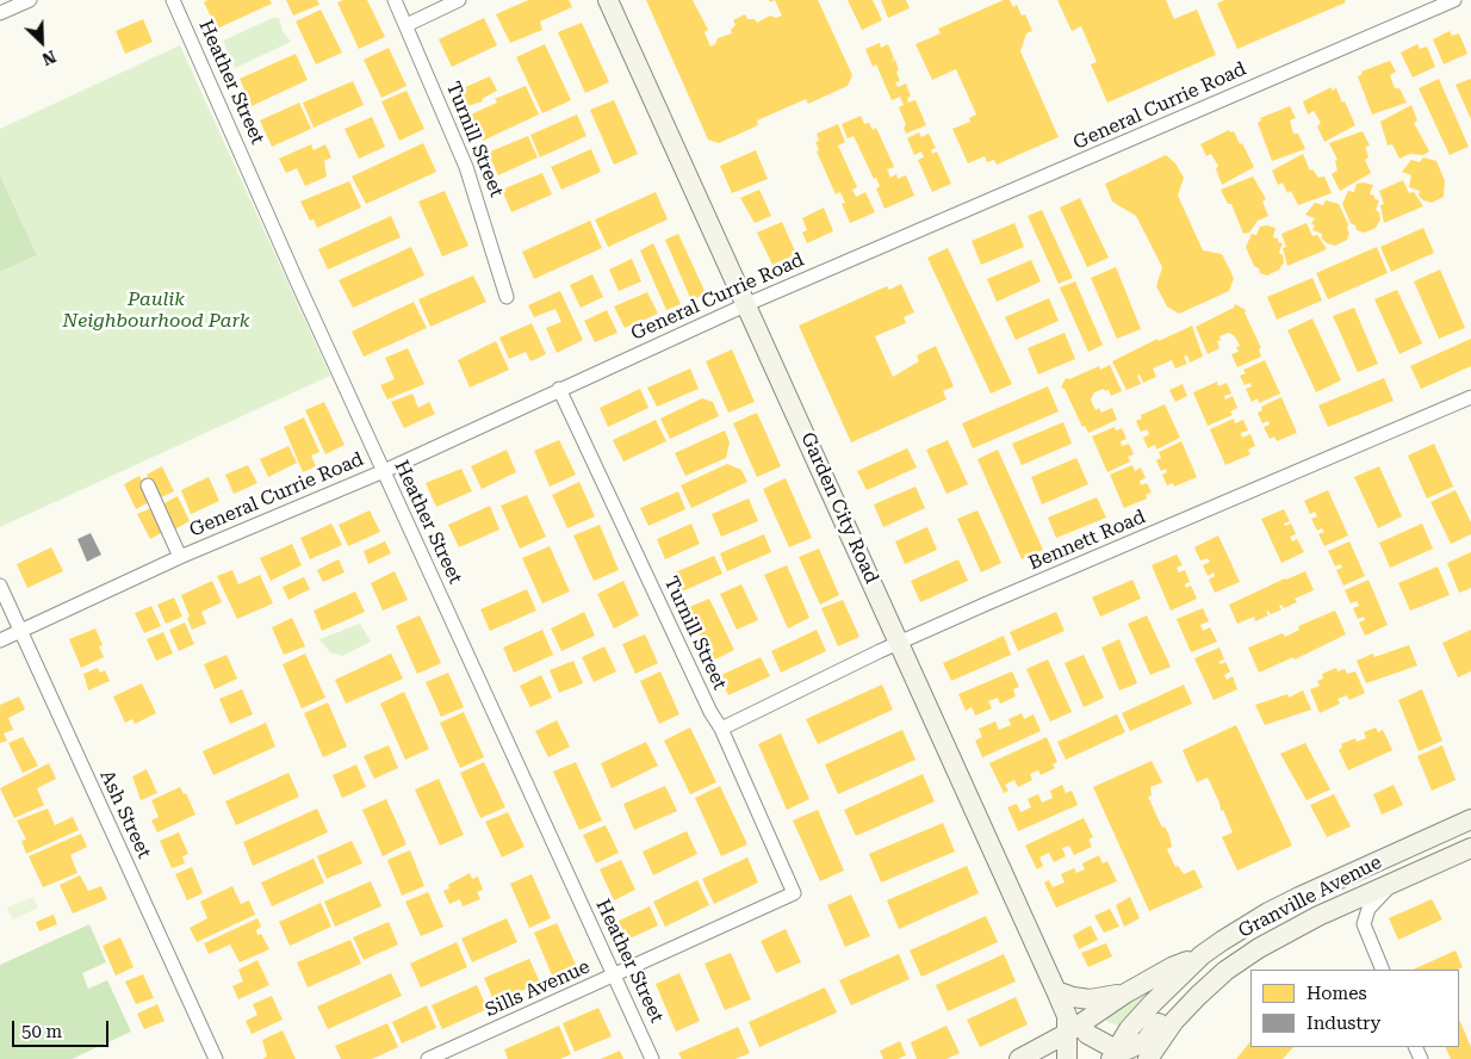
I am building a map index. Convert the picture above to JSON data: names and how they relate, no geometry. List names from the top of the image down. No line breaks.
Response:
{"streets":{"main road":["Garden City Road","Granville Avenue"],"street":["Heather Street","General Currie Road","Turnill Street","Bennett Road","Ash Street","Sills Avenue"]},"crossings":[["Heather Street","General Currie Road"],["Heather Street","Sills Avenue"],["General Currie Road","Turnill Street"],["General Currie Road","Garden City Road"],["General Currie Road","Ash Street"],["Turnill Street","Bennett Road"],["Turnill Street","Sills Avenue"],["Garden City Road","Bennett Road"]],"parks":["Paulik Neighbourhood Park"],"legend":["Homes","Industry"],"scale_bar":"50 m","north":"bottom right"}
